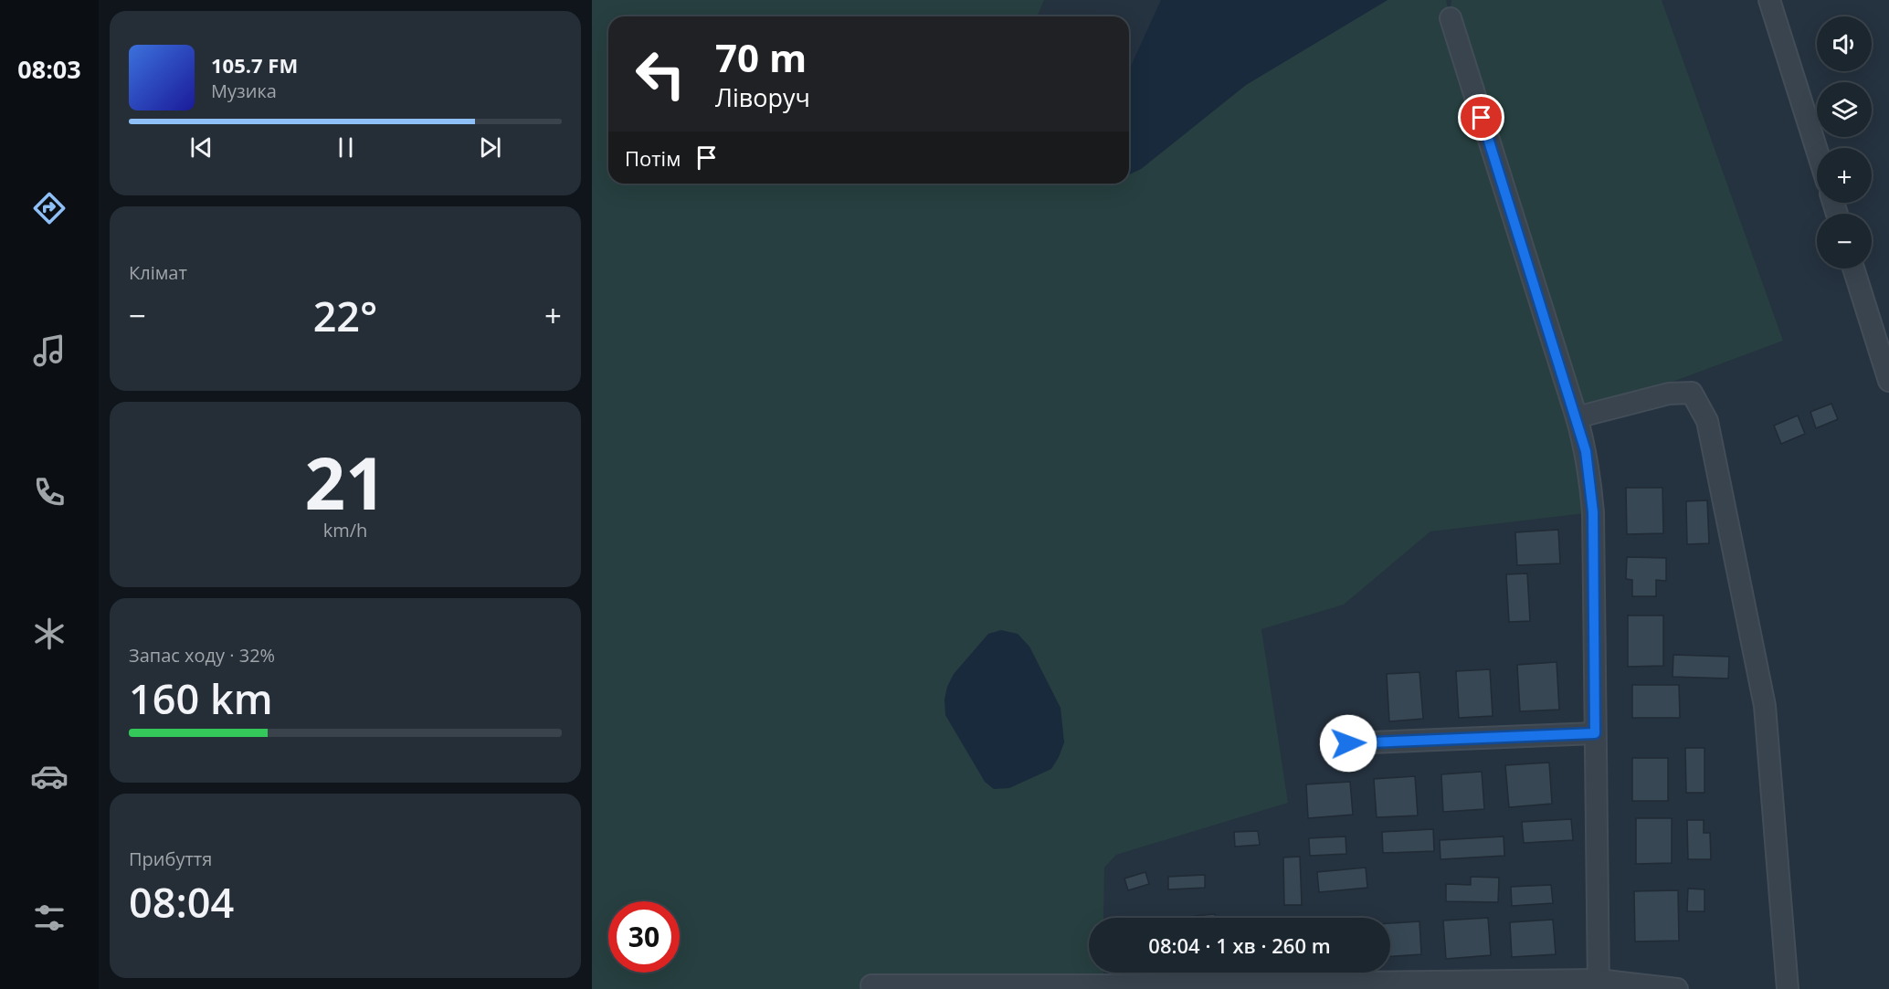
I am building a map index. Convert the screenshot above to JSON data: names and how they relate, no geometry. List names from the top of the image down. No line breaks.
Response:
{"page":{"tabs":"08:03","map_buttons":["+","−"],"turn":["70 m","Ліворуч"],"song":["105.7 FM","Музика"],"then":"Потім","tile":["Клімат",["21","km/h"],["Запас ходу · 32%","160 km"],["Прибуття","08:04"]],"heat":["−","22°","+"],"limit":"30","trip":"08:04 · 1 хв · 260 m"}}
